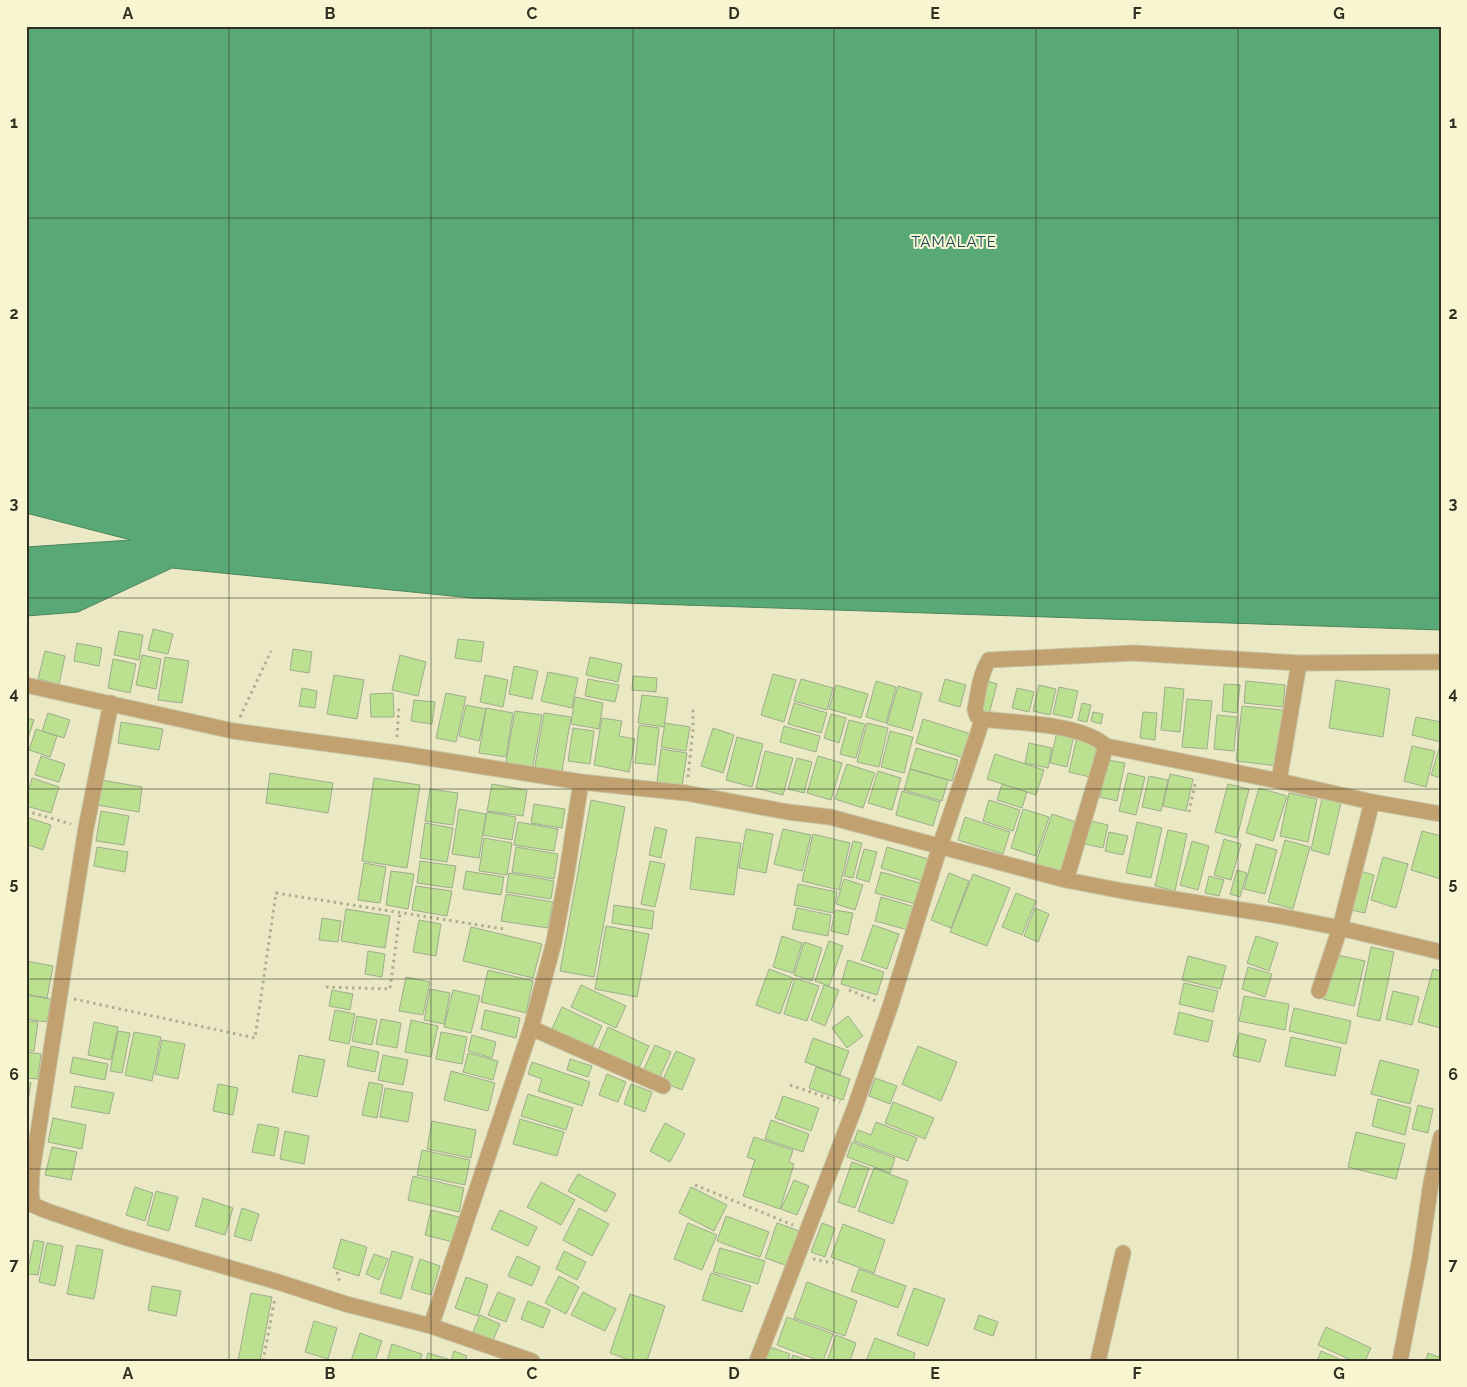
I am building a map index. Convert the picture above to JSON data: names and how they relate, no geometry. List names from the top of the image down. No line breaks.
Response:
{"districts":["TAMALATE"],"grid":{"columns":["A","B","C","D","E","F","G"],"rows":["1","2","3","4","5","6","7"]}}
